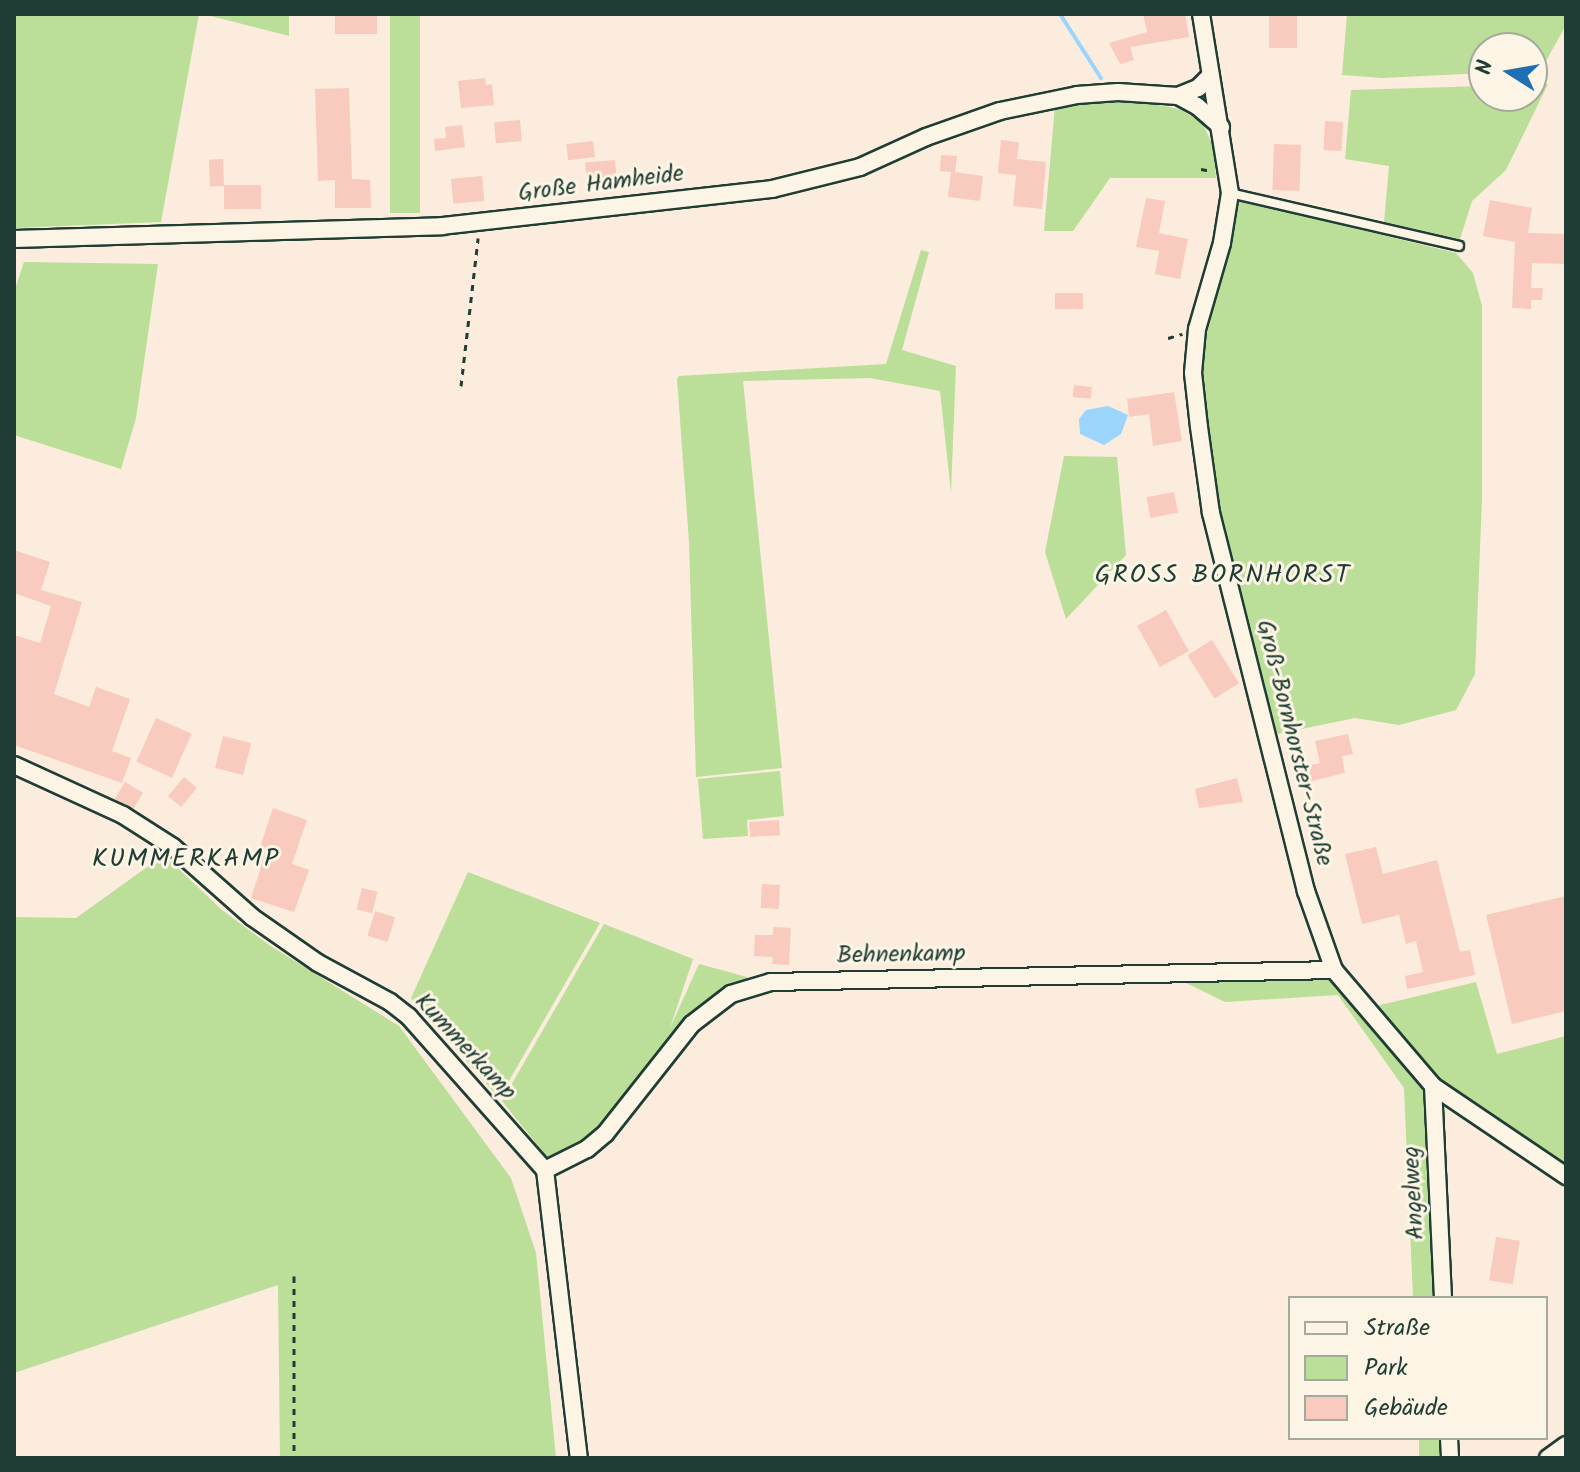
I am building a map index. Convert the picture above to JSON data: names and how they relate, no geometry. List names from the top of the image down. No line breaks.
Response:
{"streets":{"street":["Große Hamheide","Groß-Bornhorster-Straße","Behnenkamp","Kummerkamp","Angelweg"]},"crossings":[["Groß-Bornhorster-Straße","Behnenkamp"],["Groß-Bornhorster-Straße","Angelweg"],["Behnenkamp","Kummerkamp"]],"districts":["GROSS BORNHORST","KUMMERKAMP"],"legend":["Straße","Park","Gebäude"],"north":"left"}
